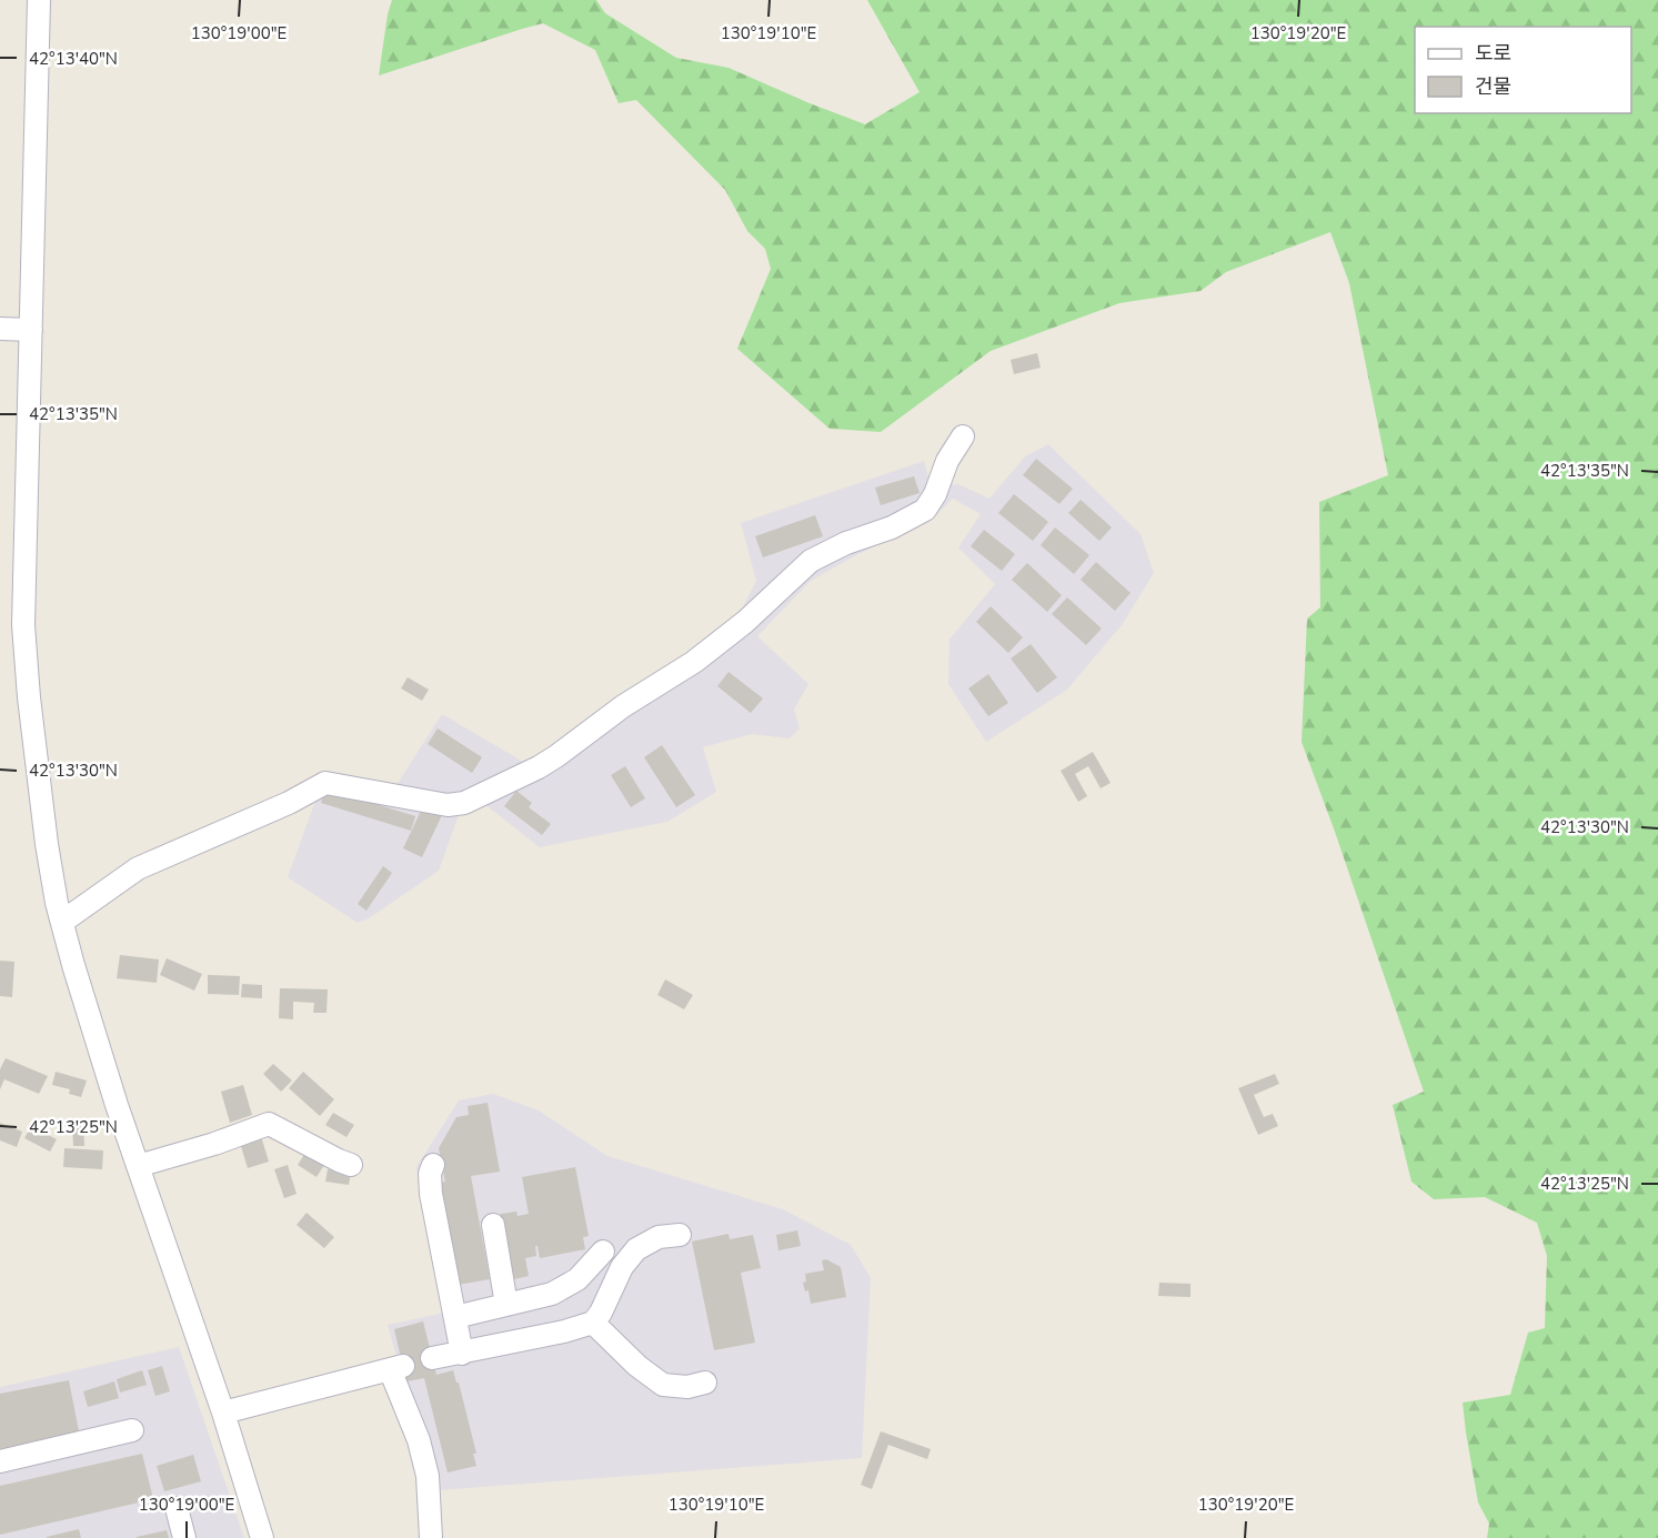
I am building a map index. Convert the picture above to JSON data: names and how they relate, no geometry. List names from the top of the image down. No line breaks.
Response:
{"legend":["도로","건물"],"coordinates":["130°19'00\"E","130°19'10\"E","130°19'20\"E","42°13'40\"N","42°13'35\"N","42°13'30\"N","42°13'25\"N"]}
